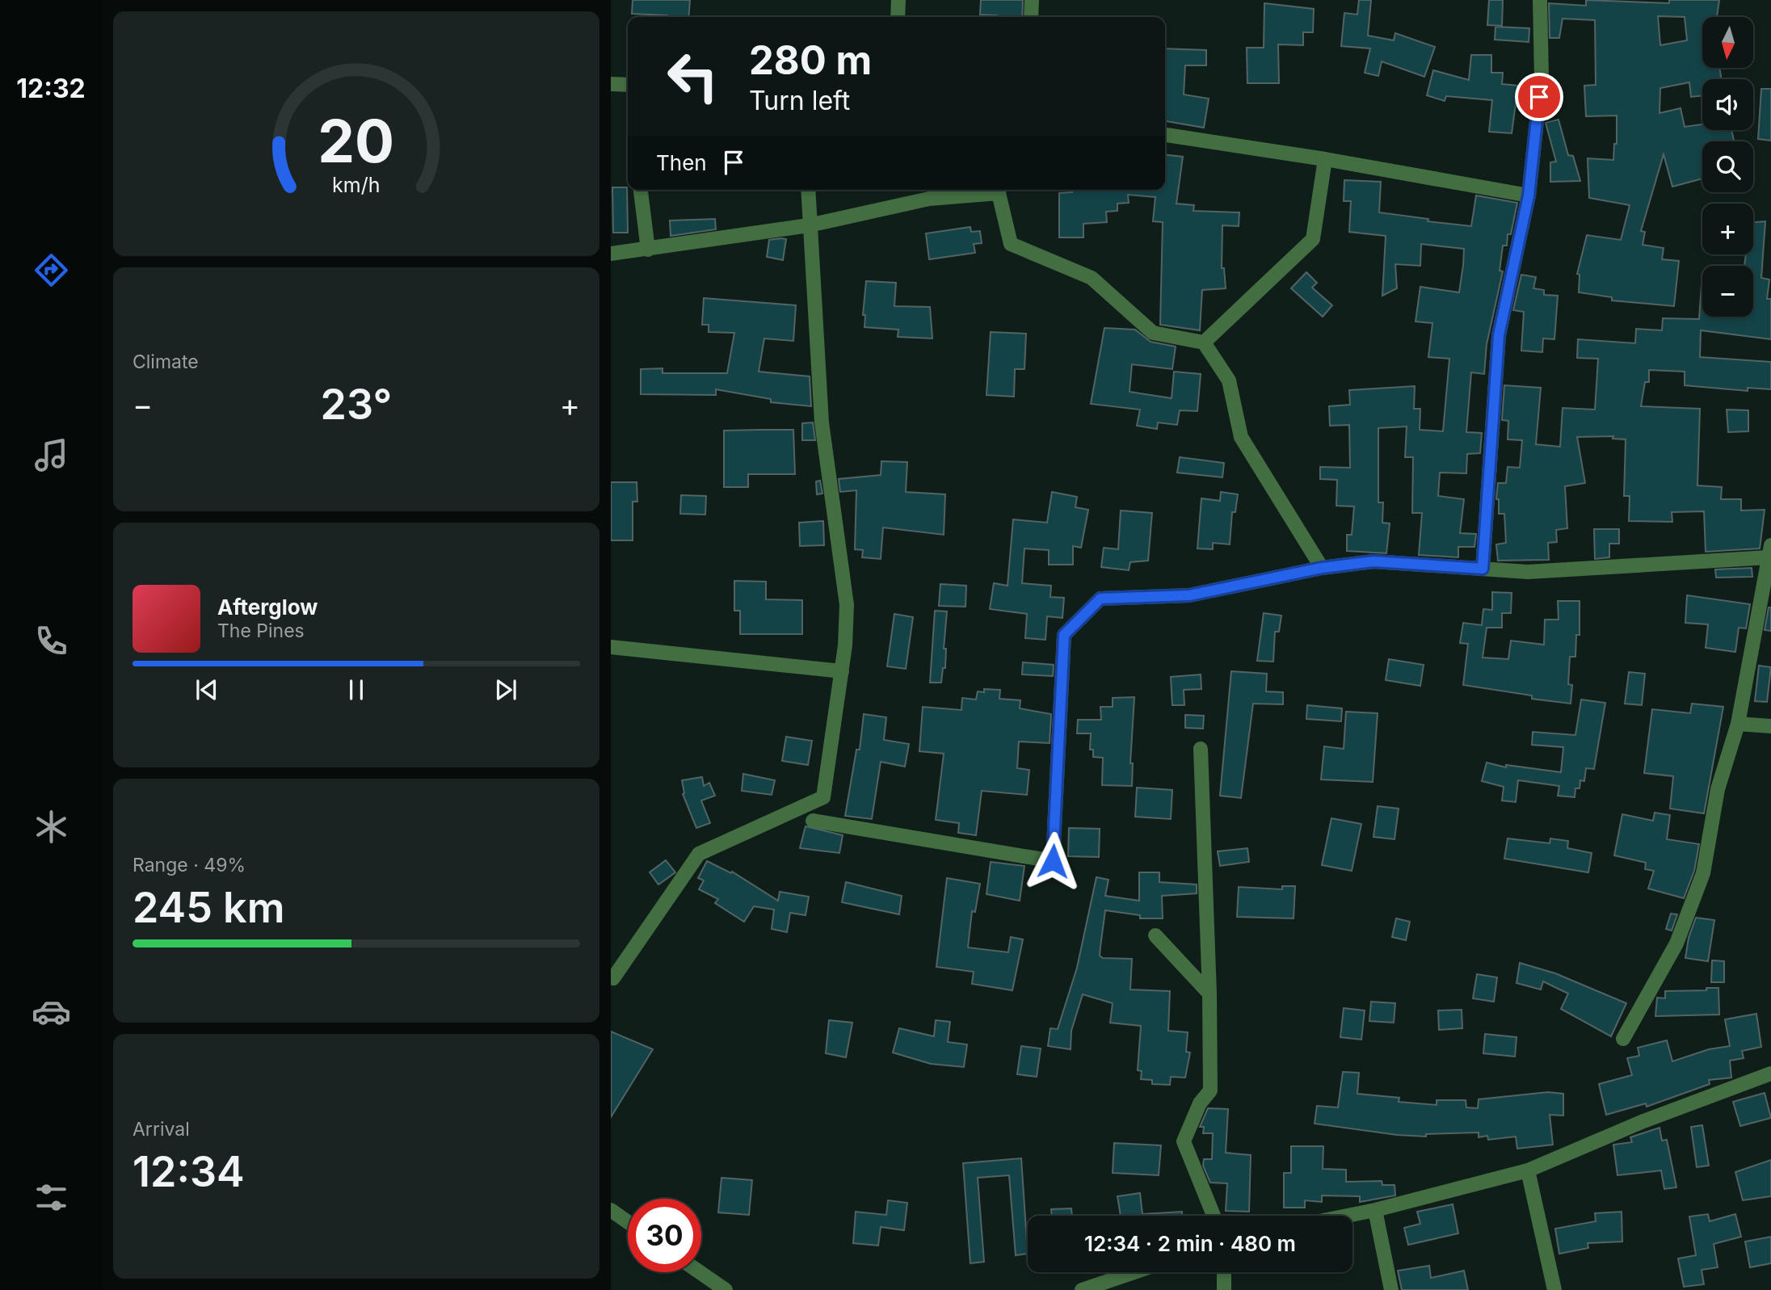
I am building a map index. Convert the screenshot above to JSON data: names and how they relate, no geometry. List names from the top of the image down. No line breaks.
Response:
{"north":"bottom","page":{"tabs":"12:32","map_buttons":["+","−"],"turn":["280 m","Turn left"],"then":"Then","tile":["Climate",["Range · 49%","245 km"],["Arrival","12:34"]],"heat":["−","23°","+"],"song":["Afterglow","The Pines"],"limit":"30","trip":"12:34 · 2 min · 480 m","gauge":["20","km/h"]}}
